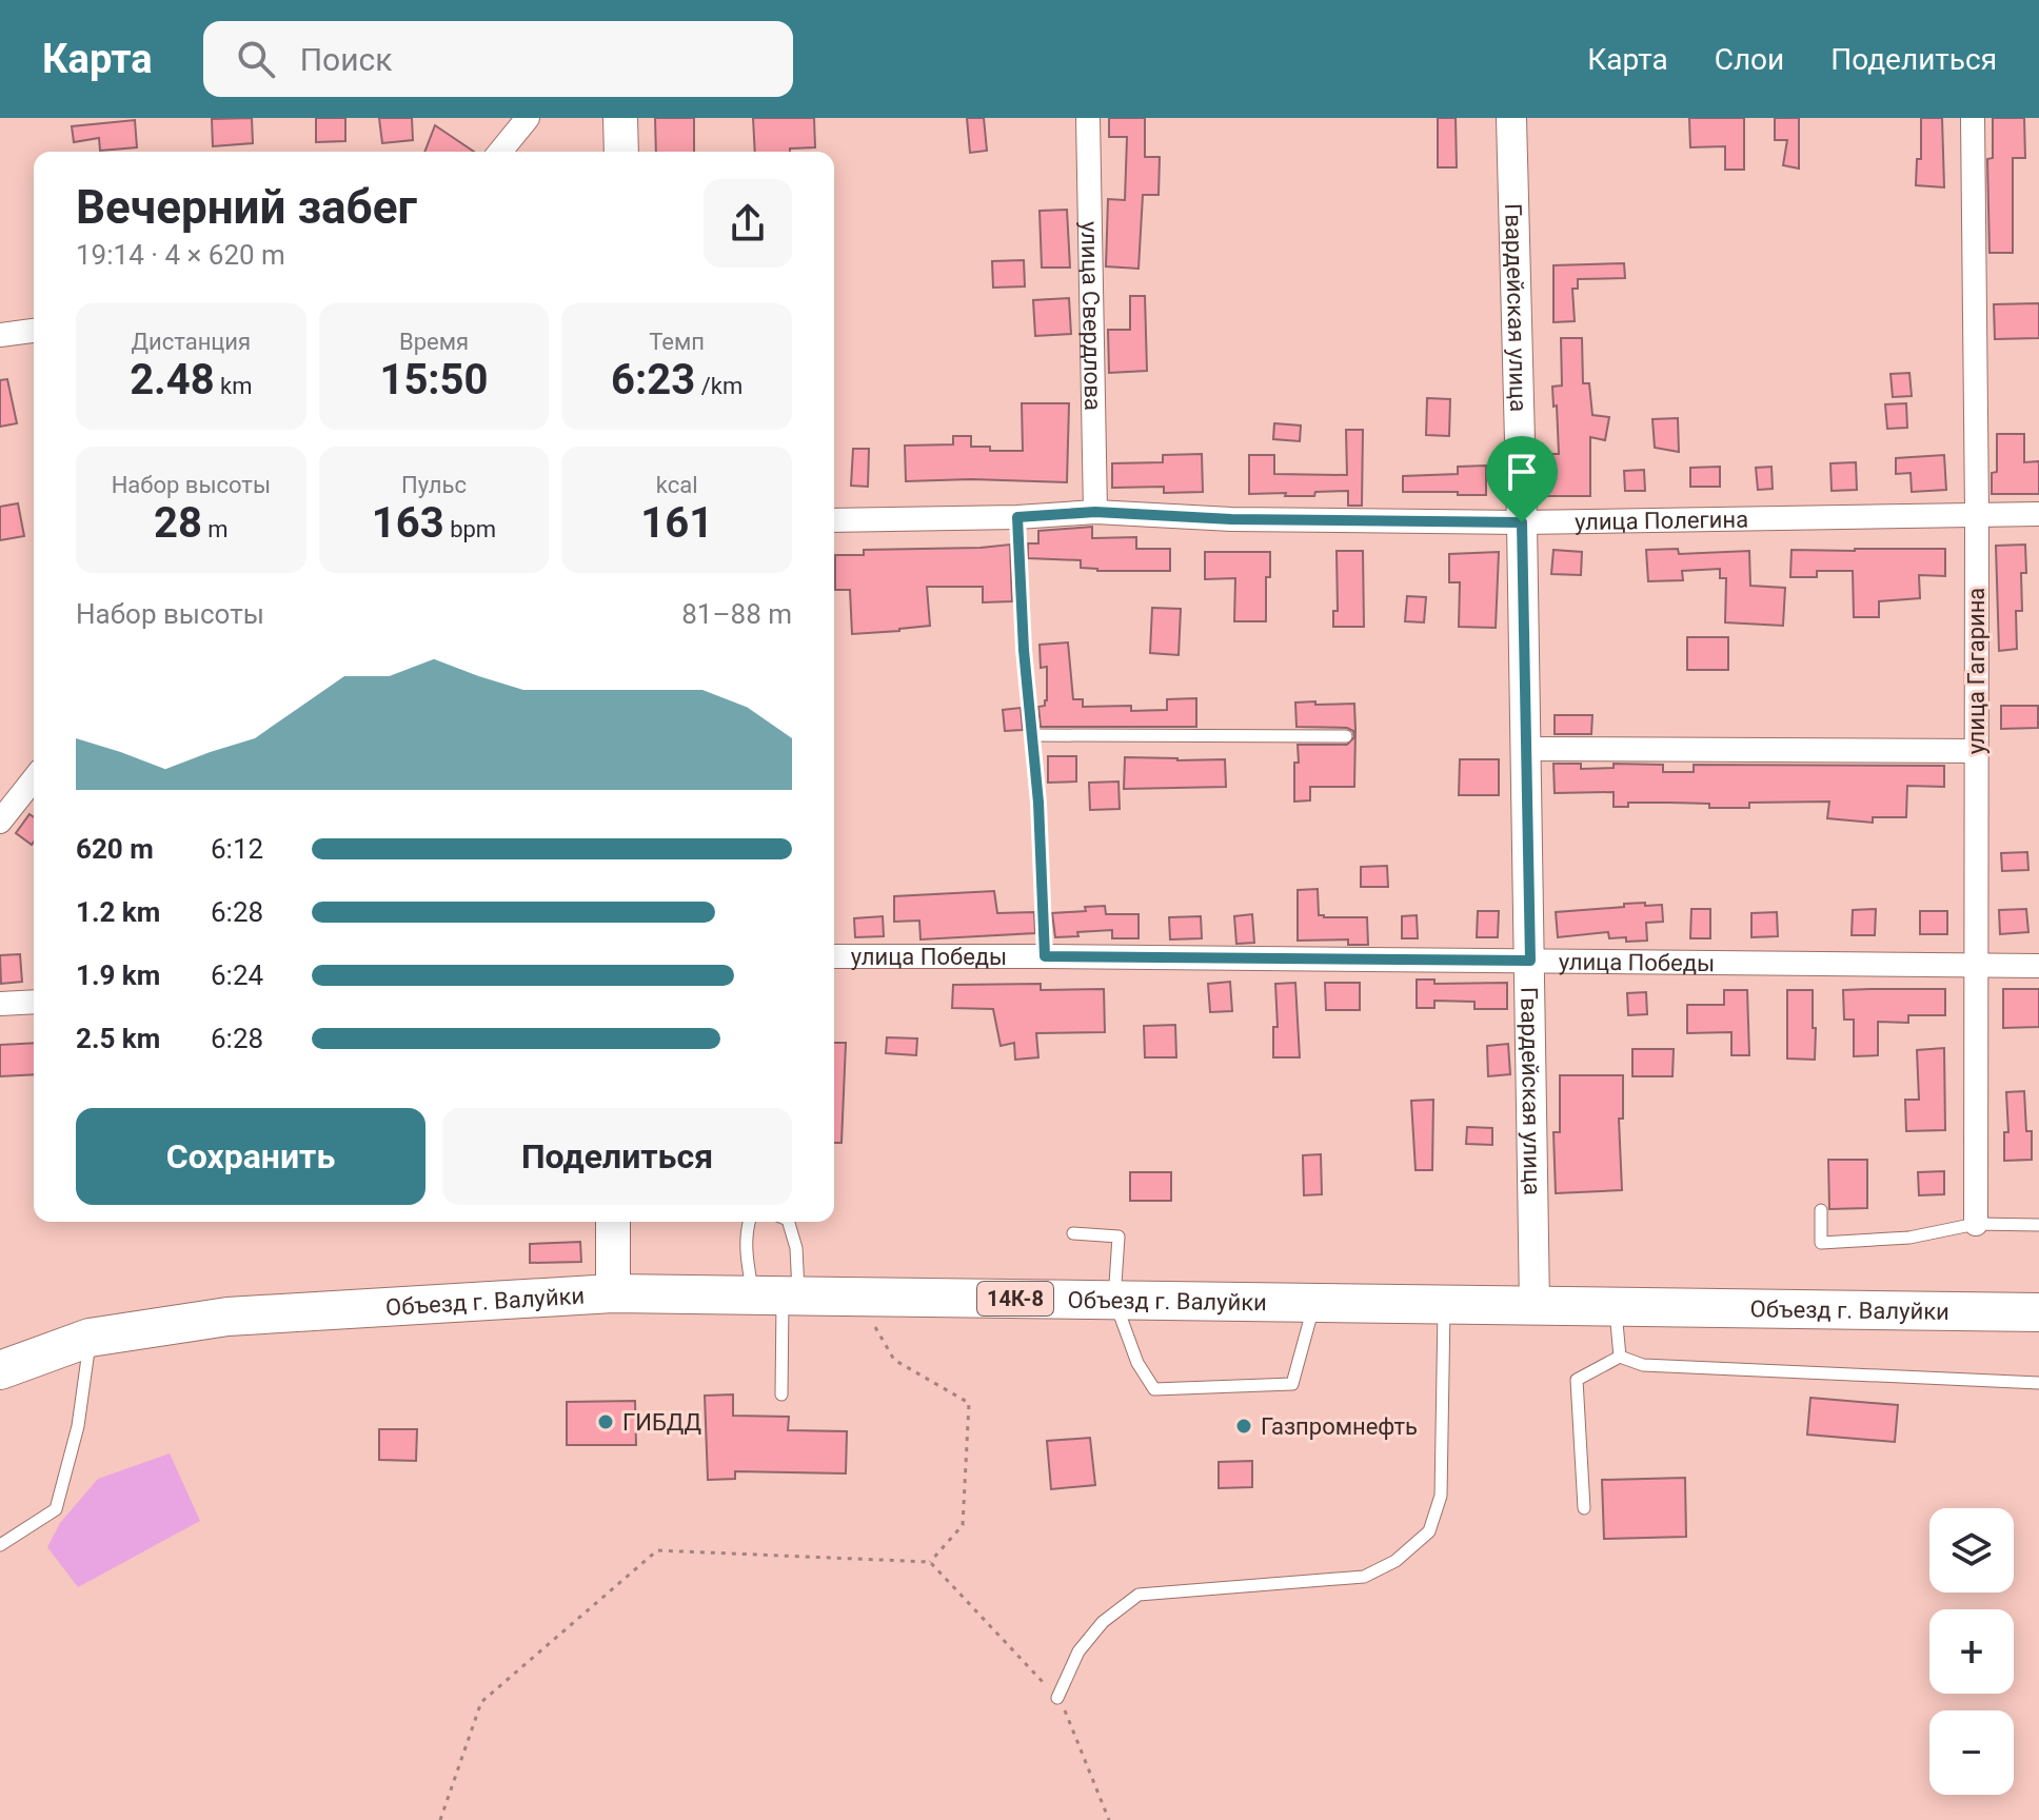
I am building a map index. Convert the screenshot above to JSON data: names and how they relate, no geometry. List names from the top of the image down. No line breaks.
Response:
{"streets":{"main road":["14К-8","Объезд г. Валуйки"],"street":["Гвардейская улица","улица Свердлова","улица Полегина","улица Гагарина","улица Победы"]},"crossings":[["Гвардейская улица","улица Полегина"],["Гвардейская улица","улица Победы"],["Гвардейская улица","Объезд г. Валуйки"],["улица Свердлова","улица Полегина"],["улица Полегина","улица Гагарина"],["улица Гагарина","улица Победы"]],"places":["ГИБДД","Газпромнефть"],"page":{"header":"Карта","search":"Поиск","nav":["Карта","Слои","Поделиться"],"heading":["Вечерний забег","19:14 · 4 × 620 m"],"stats":[["Дистанция","2.48 km"],["Время","15:50"],["Темп","6:23 /km"],["Набор высоты","28 m"],["Пульс","163 bpm"],["kcal","161"]],"chart":["Набор высоты","81–88 m"],"list":[{"name":"620 m","note":"6:12"},{"name":"1.2 km","note":"6:28"},{"name":"1.9 km","note":"6:24"},{"name":"2.5 km","note":"6:28"}],"buttons":["Сохранить","Поделиться"],"map_buttons":["+","−"]}}
